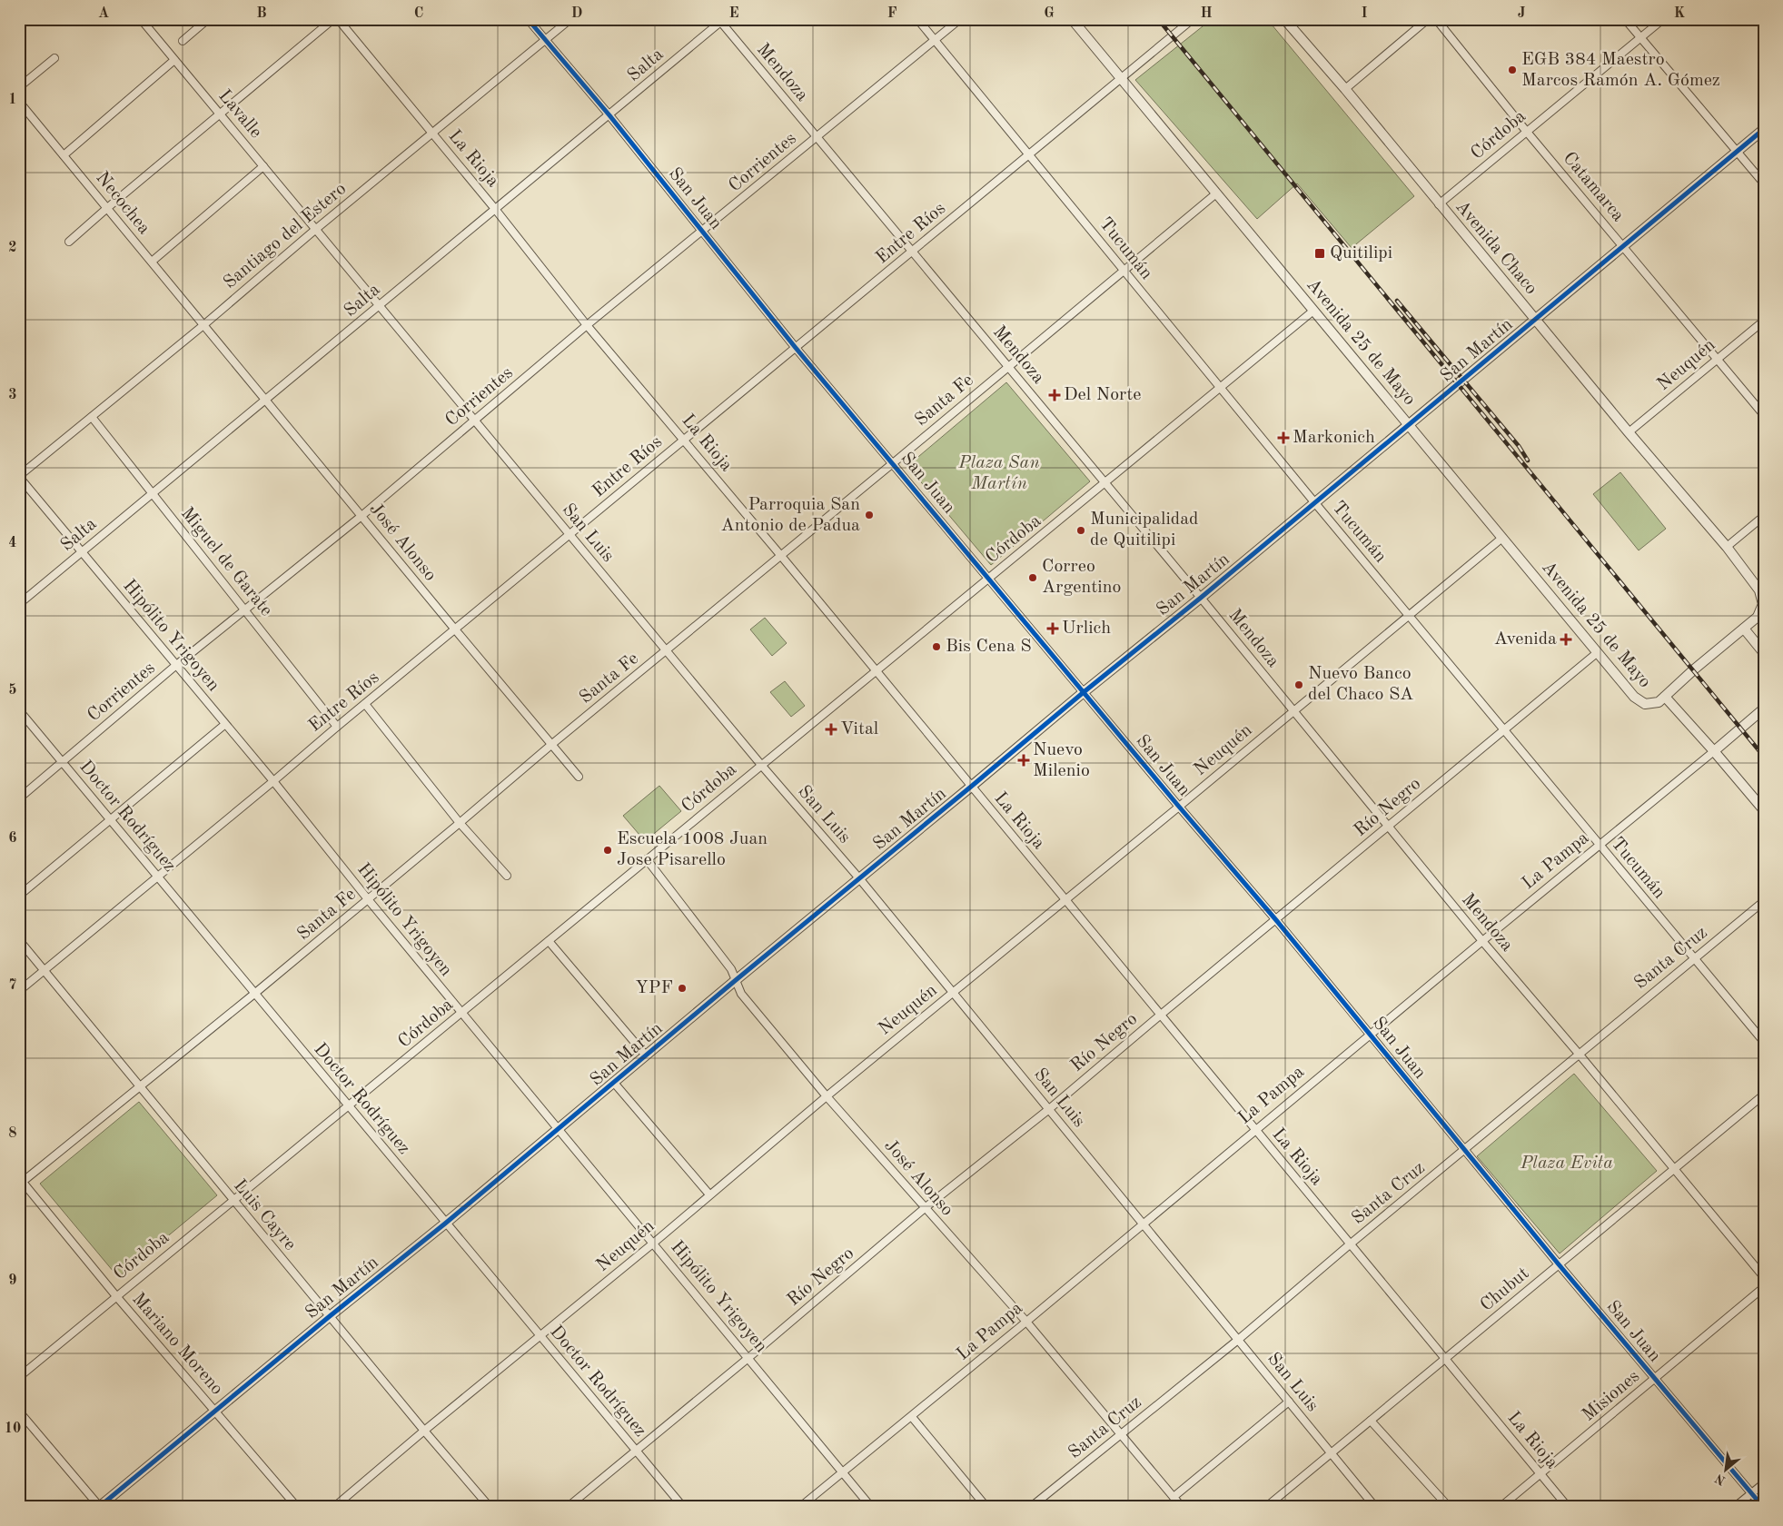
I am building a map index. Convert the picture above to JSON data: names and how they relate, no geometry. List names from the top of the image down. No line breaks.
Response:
{"streets":{"street":["Salta","Mendoza","Lavalle","Córdoba","La Rioja","Corrientes","Catamarca","San Juan","Necochea","Entre Ríos","Santiago del Estero","Avenida Chaco","Tucumán","Avenida 25 de Mayo","San Martín","Neuquén","Santa Fe","San Luis","José Alonso","Miguel de Garate","Hipólito Yrigoyen","Río Negro","Doctor Rodríguez","La Pampa","Santa Cruz","Luis Cayre","Chubut","Mariano Moreno","Misiones"]},"crossings":[["Salta","Mendoza"],["Salta","La Rioja"],["Salta","San Juan"],["Salta","San Luis"],["Salta","José Alonso"],["Salta","Miguel de Garate"],["Salta","Hipólito Yrigoyen"],["Mendoza","Córdoba"],["Mendoza","Corrientes"],["Mendoza","Entre Ríos"],["Mendoza","San Martín"],["Mendoza","Neuquén"],["Mendoza","Santa Fe"],["Mendoza","Río Negro"],["Mendoza","La Pampa"],["Mendoza","Santa Cruz"],["Mendoza","Chubut"],["Lavalle","Santiago del Estero"],["Lavalle","San Luis"],["Córdoba","La Rioja"],["Córdoba","Catamarca"],["Córdoba","San Juan"],["Córdoba","Avenida Chaco"],["Córdoba","Tucumán"],["Córdoba","Avenida 25 de Mayo"],["Córdoba","San Luis"],["Córdoba","José Alonso"],["Córdoba","Hipólito Yrigoyen"],["Córdoba","Doctor Rodríguez"],["Córdoba","Luis Cayre"],["Córdoba","Mariano Moreno"],["La Rioja","Corrientes"],["La Rioja","Entre Ríos"],["La Rioja","Santiago del Estero"],["La Rioja","San Martín"],["La Rioja","Neuquén"],["La Rioja","Santa Fe"],["La Rioja","Río Negro"],["La Rioja","La Pampa"],["La Rioja","Santa Cruz"],["La Rioja","Chubut"],["La Rioja","Misiones"],["Corrientes","San Juan"],["Corrientes","Tucumán"],["Corrientes","San Luis"],["Corrientes","José Alonso"],["Corrientes","Miguel de Garate"],["Corrientes","Hipólito Yrigoyen"],["Corrientes","Doctor Rodríguez"],["Catamarca","San Martín"],["Catamarca","Neuquén"],["San Juan","Entre Ríos"],["San Juan","Santiago del Estero"],["San Juan","San Martín"],["San Juan","Neuquén"],["San Juan","Santa Fe"],["San Juan","Río Negro"],["San Juan","La Pampa"],["San Juan","Santa Cruz"],["San Juan","Chubut"],["San Juan","Misiones"],["Necochea","Santiago del Estero"],["Necochea","José Alonso"],["Entre Ríos","Tucumán"],["Entre Ríos","Avenida 25 de Mayo"],["Entre Ríos","San Luis"],["Entre Ríos","José Alonso"],["Entre Ríos","Miguel de Garate"],["Entre Ríos","Hipólito Yrigoyen"],["Entre Ríos","Doctor Rodríguez"],["Entre Ríos","Luis Cayre"],["Santiago del Estero","San Luis"],["Santiago del Estero","José Alonso"],["Santiago del Estero","Miguel de Garate"],["Santiago del Estero","Hipólito Yrigoyen"],["Avenida Chaco","San Martín"],["Avenida Chaco","Neuquén"],["Tucumán","San Martín"],["Tucumán","Neuquén"],["Tucumán","Santa Fe"],["Tucumán","Río Negro"],["Tucumán","La Pampa"],["Tucumán","Santa Cruz"],["Avenida 25 de Mayo","San Martín"],["Avenida 25 de Mayo","Neuquén"],["Avenida 25 de Mayo","Santa Fe"],["Avenida 25 de Mayo","Río Negro"],["Avenida 25 de Mayo","La Pampa"],["San Martín","San Luis"],["San Martín","José Alonso"],["San Martín","Hipólito Yrigoyen"],["San Martín","Doctor Rodríguez"],["San Martín","Luis Cayre"],["San Martín","Mariano Moreno"],["Neuquén","San Luis"],["Neuquén","José Alonso"],["Neuquén","Hipólito Yrigoyen"],["Neuquén","Doctor Rodríguez"],["Neuquén","Luis Cayre"],["Santa Fe","San Luis"],["Santa Fe","José Alonso"],["Santa Fe","Hipólito Yrigoyen"],["Santa Fe","Doctor Rodríguez"],["Santa Fe","Luis Cayre"],["Santa Fe","Mariano Moreno"],["San Luis","Río Negro"],["San Luis","La Pampa"],["San Luis","Santa Cruz"],["San Luis","Chubut"],["José Alonso","Río Negro"],["José Alonso","La Pampa"],["José Alonso","Santa Cruz"],["Hipólito Yrigoyen","Río Negro"],["Hipólito Yrigoyen","La Pampa"],["Río Negro","Doctor Rodríguez"]],"parks":["Plaza San Martín","Plaza Evita"],"places":{"other":["EGB 384 Maestro Marcos Ramón A. Gómez","Parroquia San Antonio de Padua","Municipalidad de Quitilipi","Correo Argentino","Bis Cena S","Nuevo Banco del Chaco SA","Escuela 1008 Juan Jose Pisarello","YPF"],"transit":["Quitilipi"],"health":["Del Norte","Markonich","Urlich","Avenida","Vital","Nuevo Milenio"]},"north":"bottom left","grid":{"columns":["A","B","C","D","E","F","G","H","I","J","K"],"rows":["1","2","3","4","5","6","7","8","9","10"]}}
